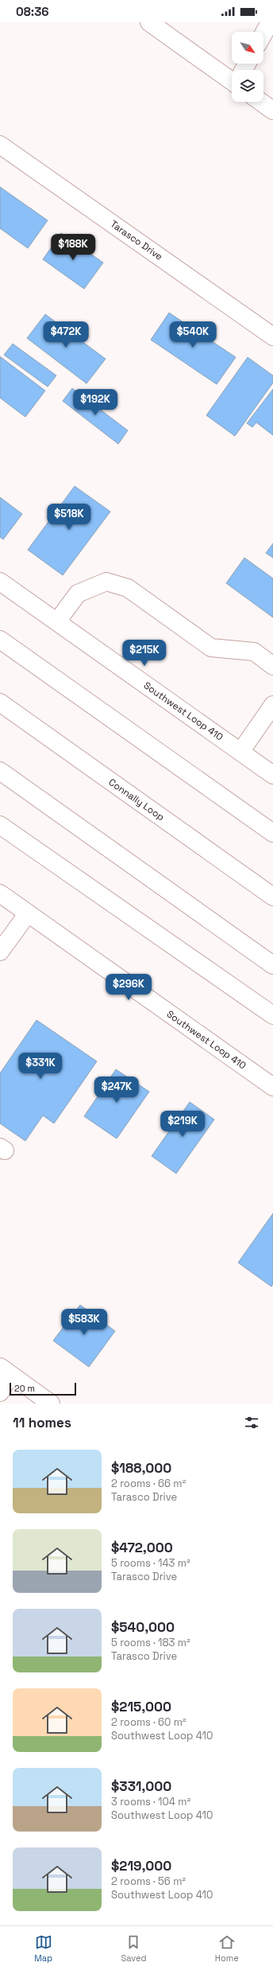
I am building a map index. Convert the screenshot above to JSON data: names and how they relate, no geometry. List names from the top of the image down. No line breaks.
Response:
{"streets":{"main road":["Tarasco Drive","Southwest Loop 410","Connally Loop"]},"scale_bar":"20 m","north":"bottom right","page":{"status":"08:36","price":["$188K","$472K","$540K","$192K","$518K","$215K","$296K","$331K","$247K","$219K","$583K"],"scale":"20 m","heading":"11 homes","list":[{"name":"$188,000","note":"2 rooms · 66 m² · Tarasco Drive"},{"name":"$472,000","note":"5 rooms · 143 m² · Tarasco Drive"},{"name":"$540,000","note":"5 rooms · 183 m² · Tarasco Drive"},{"name":"$215,000","note":"2 rooms · 60 m² · Southwest Loop 410"},{"name":"$331,000","note":"3 rooms · 104 m² · Southwest Loop 410"},{"name":"$219,000","note":"2 rooms · 56 m² · Southwest Loop 410"}],"tabs":["Map","Saved","Home"]}}
